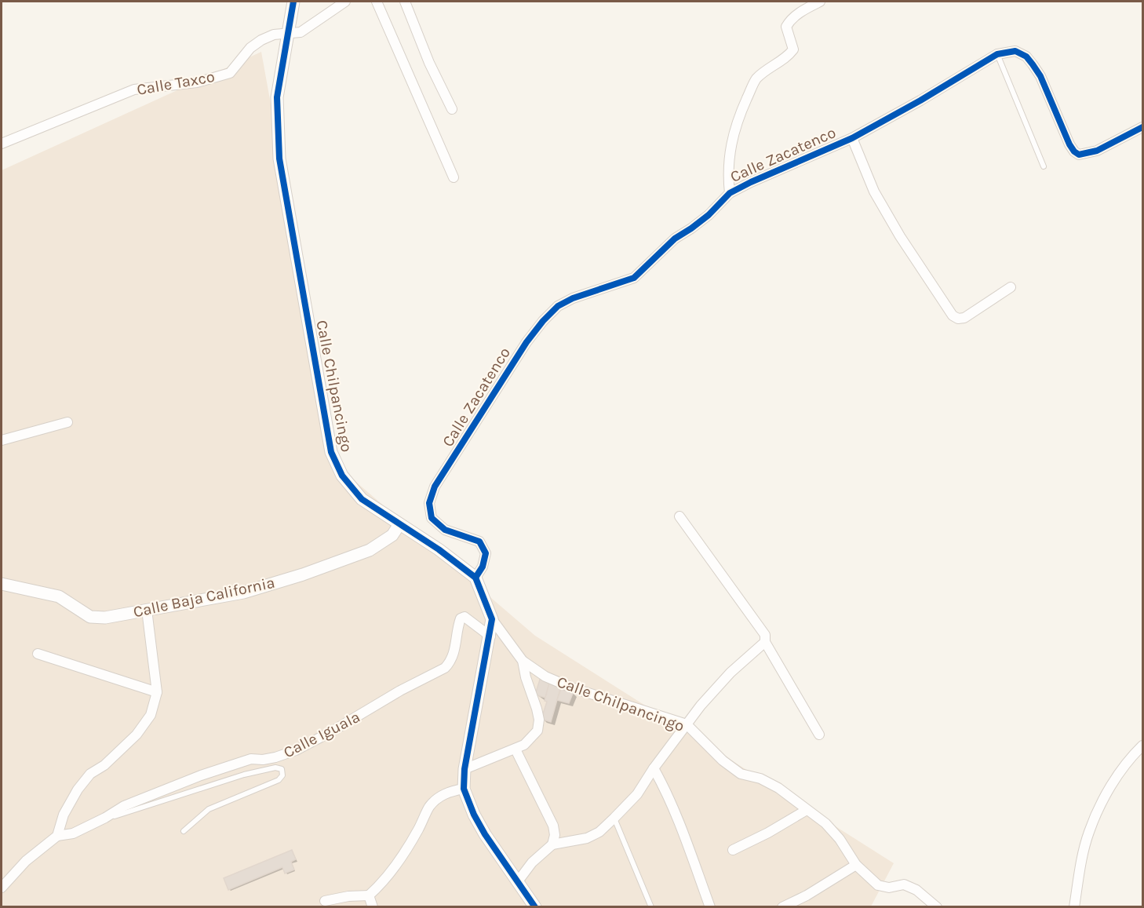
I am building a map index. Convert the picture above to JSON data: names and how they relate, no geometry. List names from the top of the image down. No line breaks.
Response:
{"streets":{"street":["Calle Taxco","Calle Zacatenco","Calle Chilpancingo","Calle Baja California","Calle Iguala"]},"crossings":[["Calle Taxco","Calle Chilpancingo"],["Calle Zacatenco","Calle Chilpancingo"],["Calle Chilpancingo","Calle Baja California"]]}
